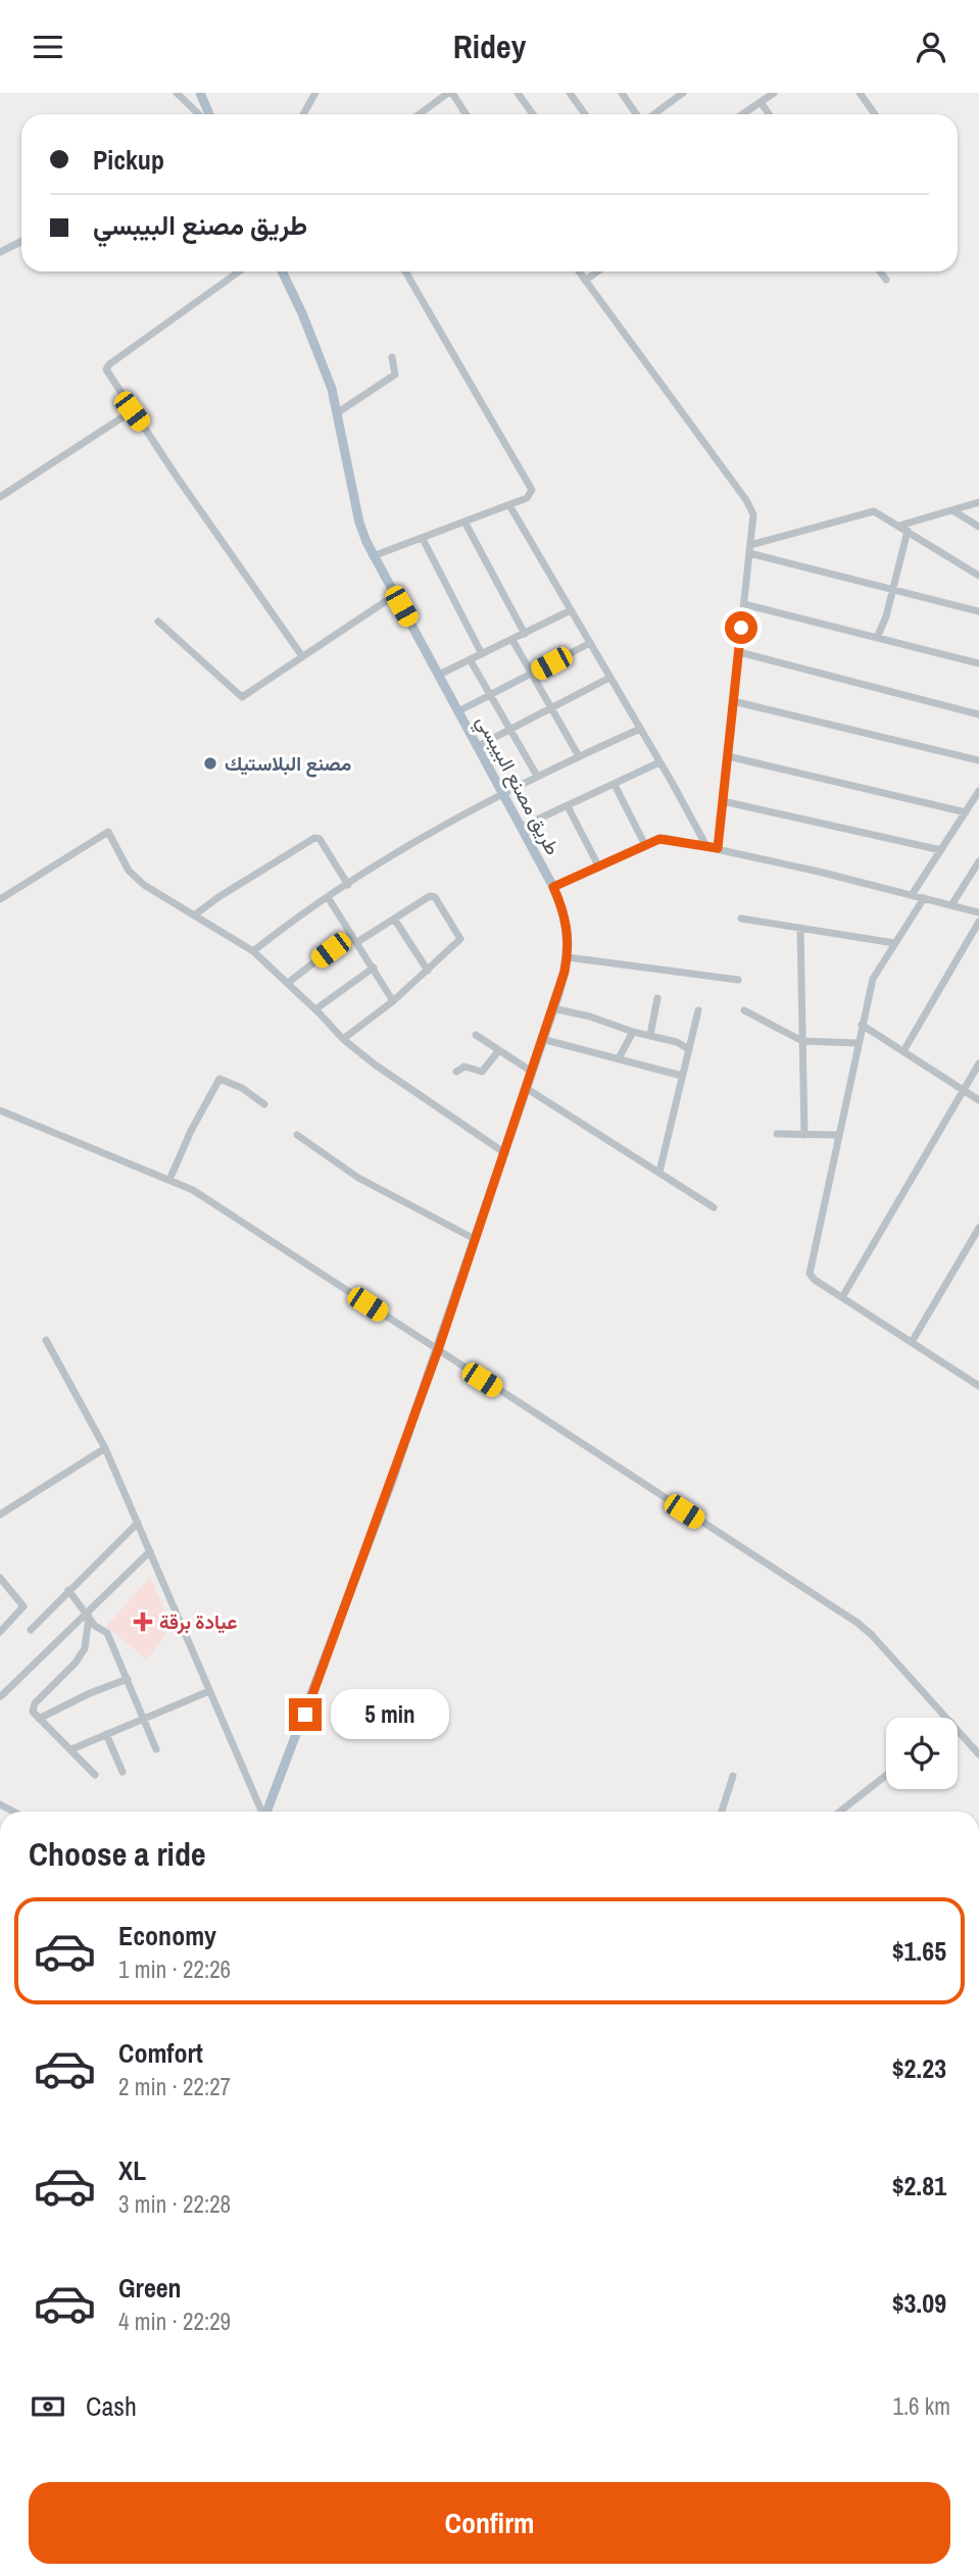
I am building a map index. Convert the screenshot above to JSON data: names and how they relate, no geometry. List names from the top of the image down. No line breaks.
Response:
{"streets":{"main road":["طريق مصنع البيبسي"]},"places":{"other":["مصنع البلاستيك"],"health":["عيادة برقة"]},"page":{"header":"Ridey","banner":["Pickup","طريق مصنع البيبسي"],"bubble":"5 min","heading":"Choose a ride","list":[{"name":"Economy","note":"1 min · 22:26","value":"$1.65"},{"name":"Comfort","note":"2 min · 22:27","value":"$2.23"},{"name":"XL","note":"3 min · 22:28","value":"$2.81"},{"name":"Green","note":"4 min · 22:29","value":"$3.09"}],"pay":["Cash","1.6 km"],"buttons":"Confirm"}}
